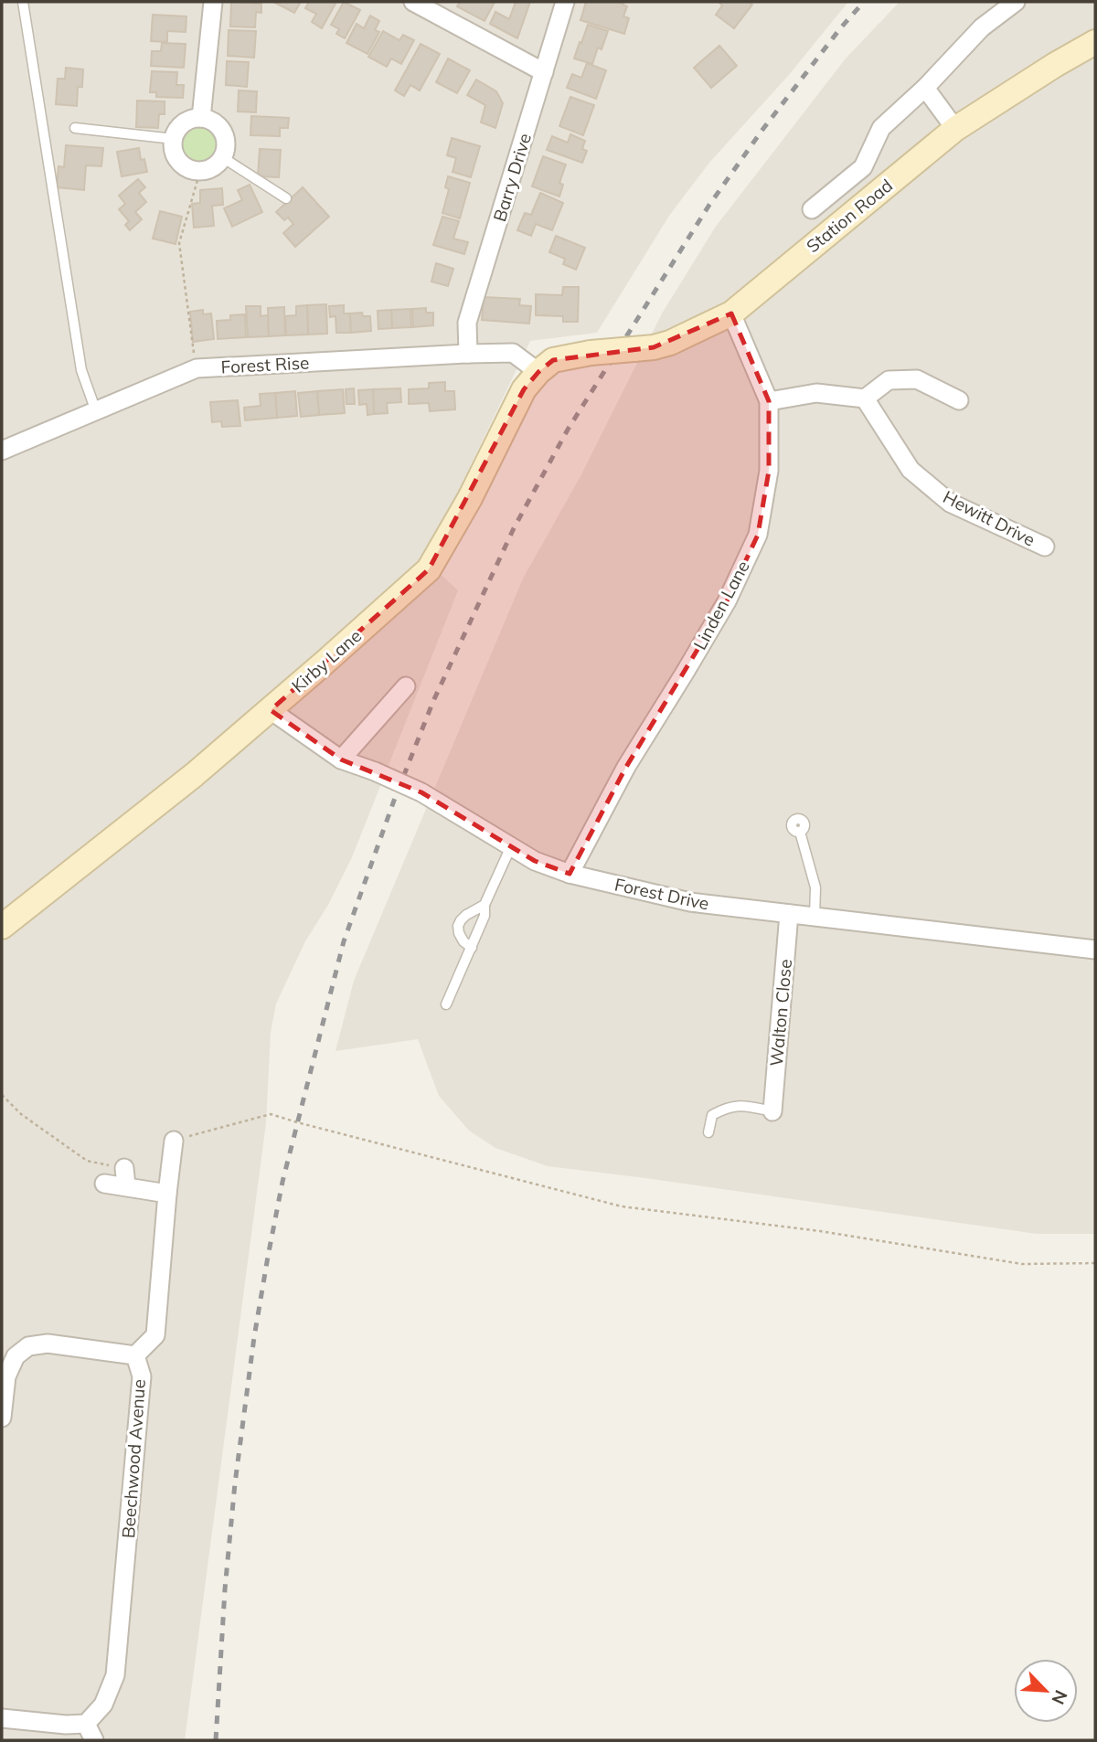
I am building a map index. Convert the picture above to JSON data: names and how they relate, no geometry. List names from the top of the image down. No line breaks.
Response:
{"streets":{"street":["Barry Drive","Station Road","Forest Rise","Hewitt Drive","Linden Lane","Kirby Lane","Forest Drive","Walton Close","Beechwood Avenue"]},"crossings":[["Barry Drive","Forest Rise"],["Station Road","Linden Lane"],["Station Road","Kirby Lane"],["Forest Rise","Kirby Lane"],["Linden Lane","Forest Drive"],["Kirby Lane","Forest Drive"],["Forest Drive","Walton Close"]],"north":"bottom right"}
